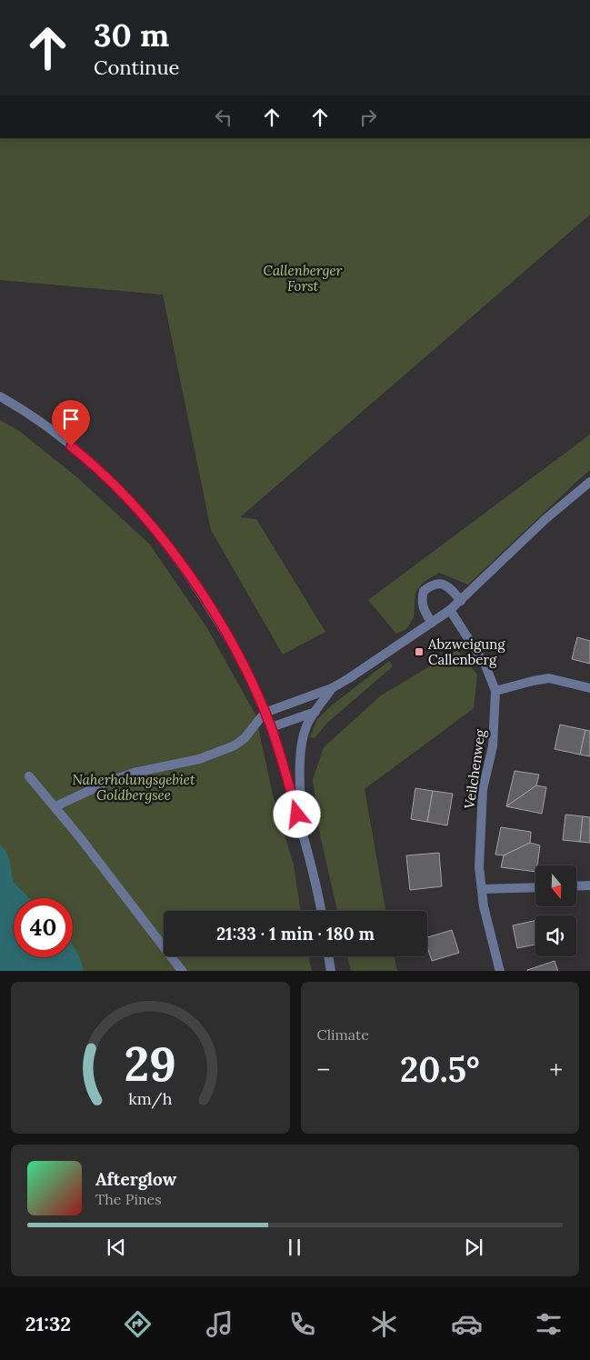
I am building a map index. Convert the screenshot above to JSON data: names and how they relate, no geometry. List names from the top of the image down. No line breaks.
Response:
{"streets":{"street":["Veilchenweg"]},"parks":["Callenberger Forst","Naherholungsgebiet Goldbergsee"],"places":{"transit":["Abzweigung Callenberg"]},"north":"bottom","page":{"turn":["30 m","Continue"],"limit":"40","trip":"21:33 · 1 min · 180 m","tile":"Climate","heat":["−","20.5°","+"],"song":["Afterglow","The Pines"],"tabs":"21:32","gauge":["29","km/h"]}}
